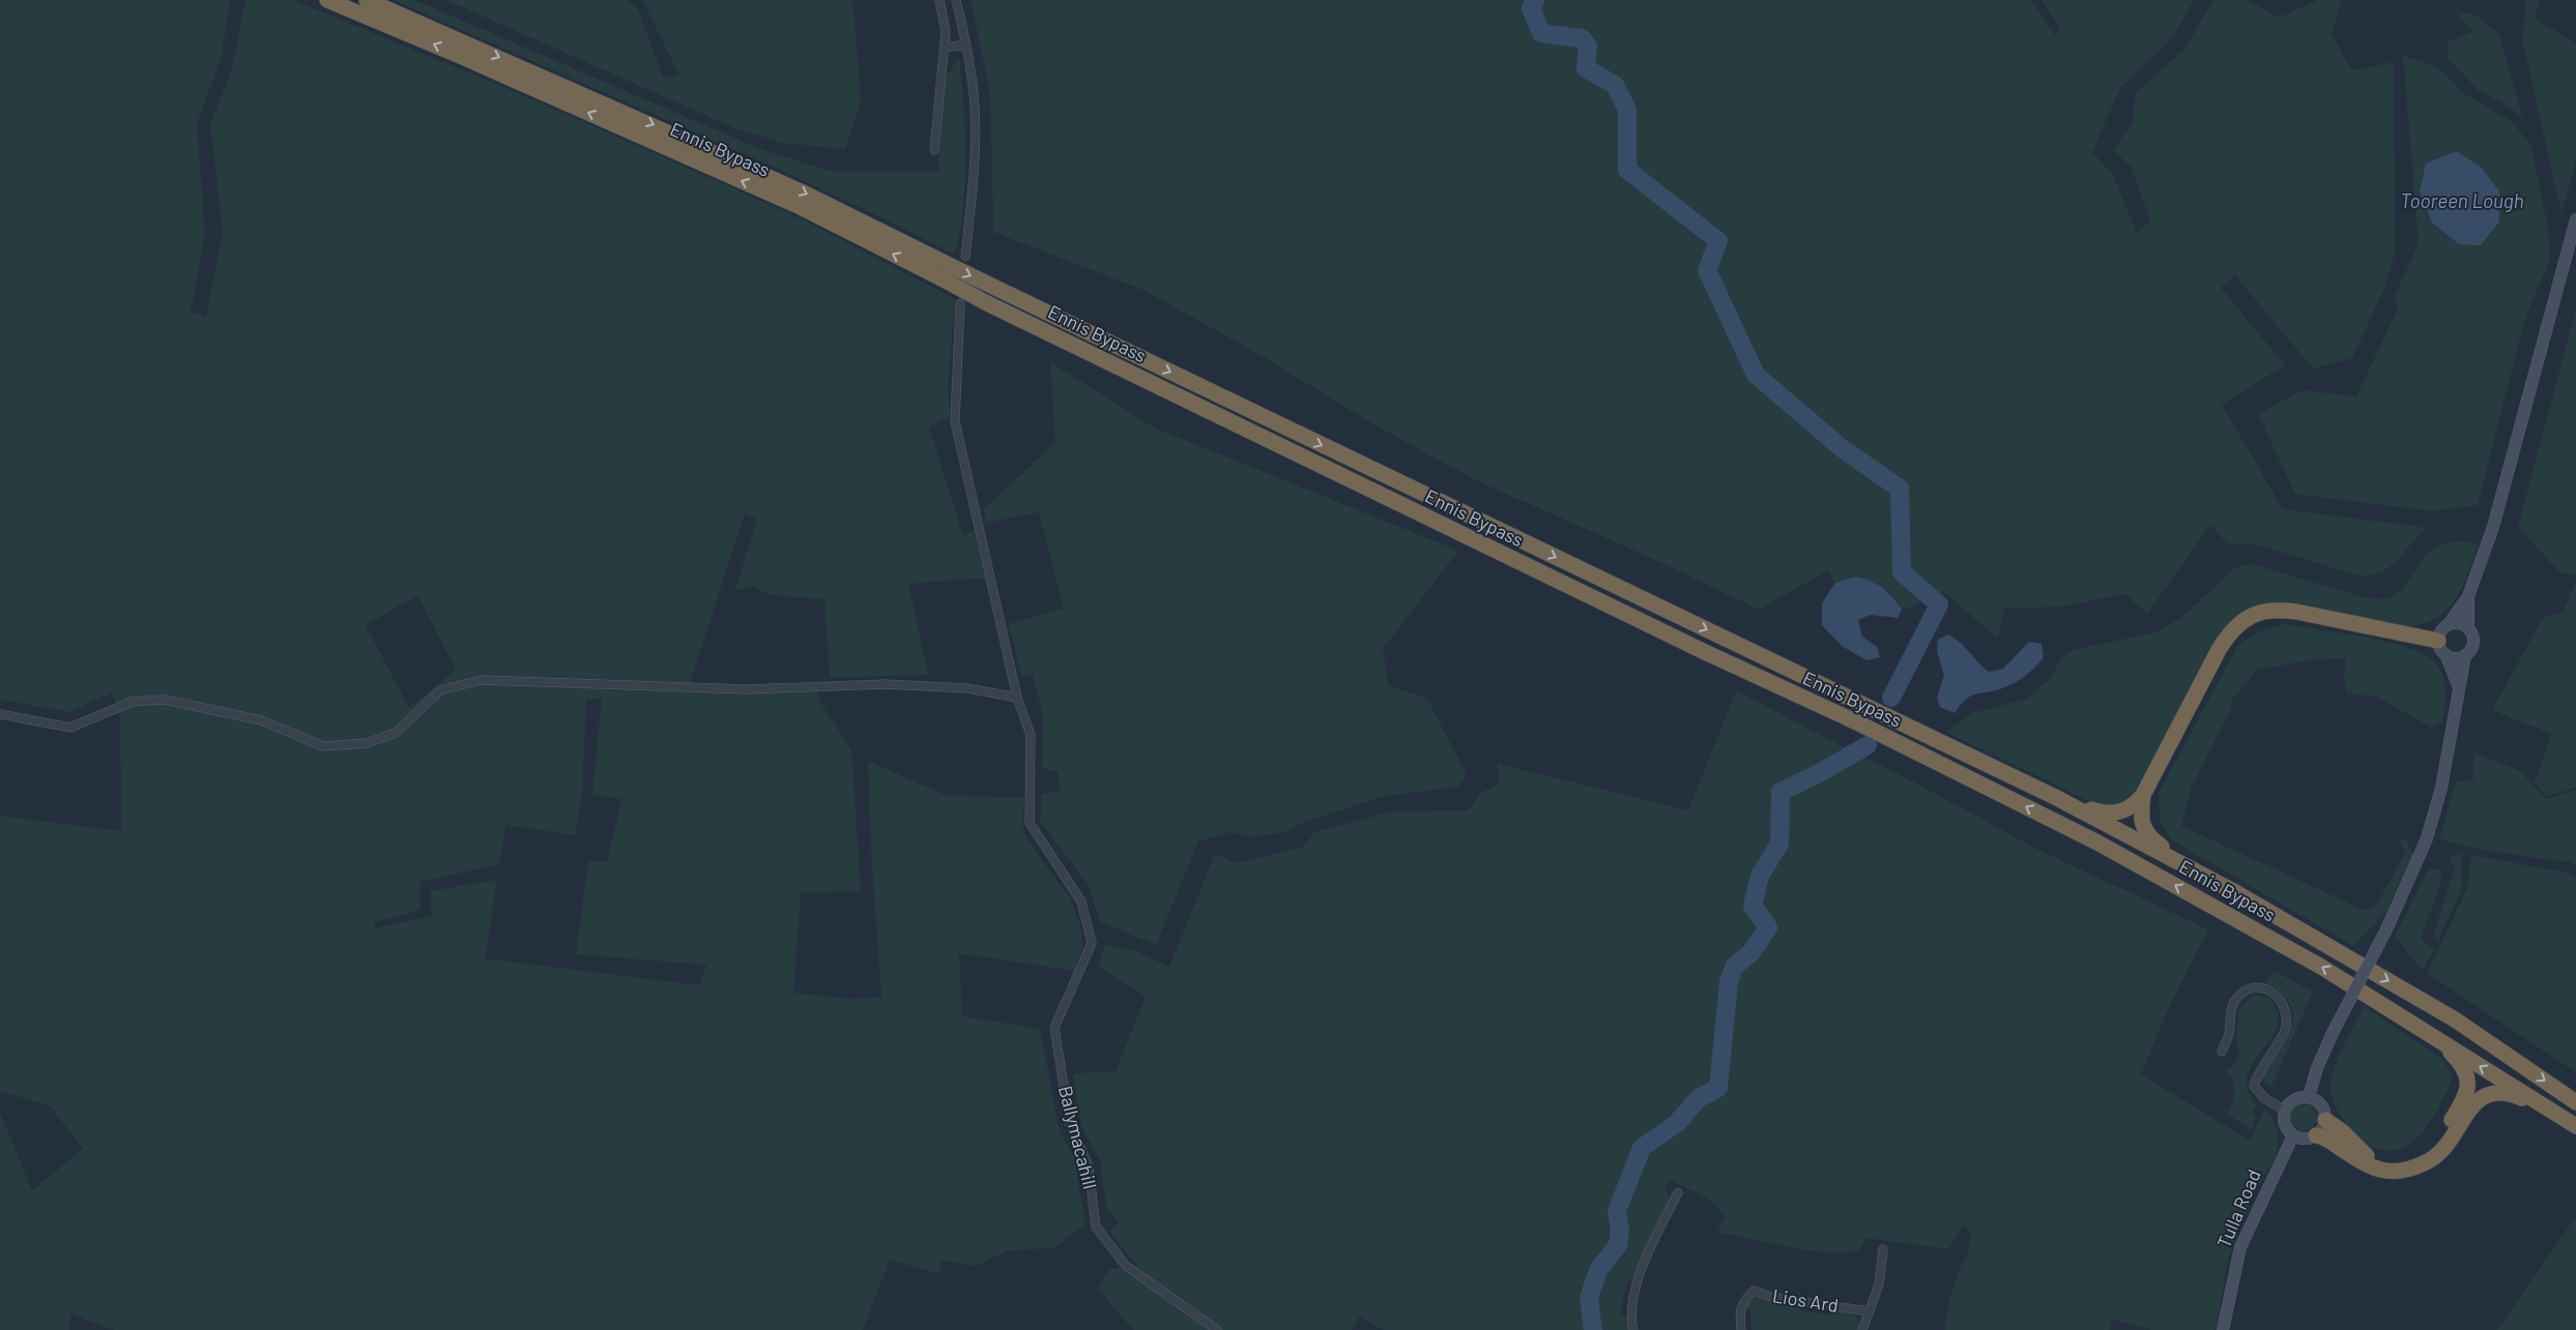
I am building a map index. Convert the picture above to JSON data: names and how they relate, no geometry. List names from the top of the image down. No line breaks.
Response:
{"streets":{"highway":["Ennis Bypass"],"main road":["Tulla Road"],"street":["Ballymacahill","Lios Ard"]},"water":["Tooreen Lough"]}
